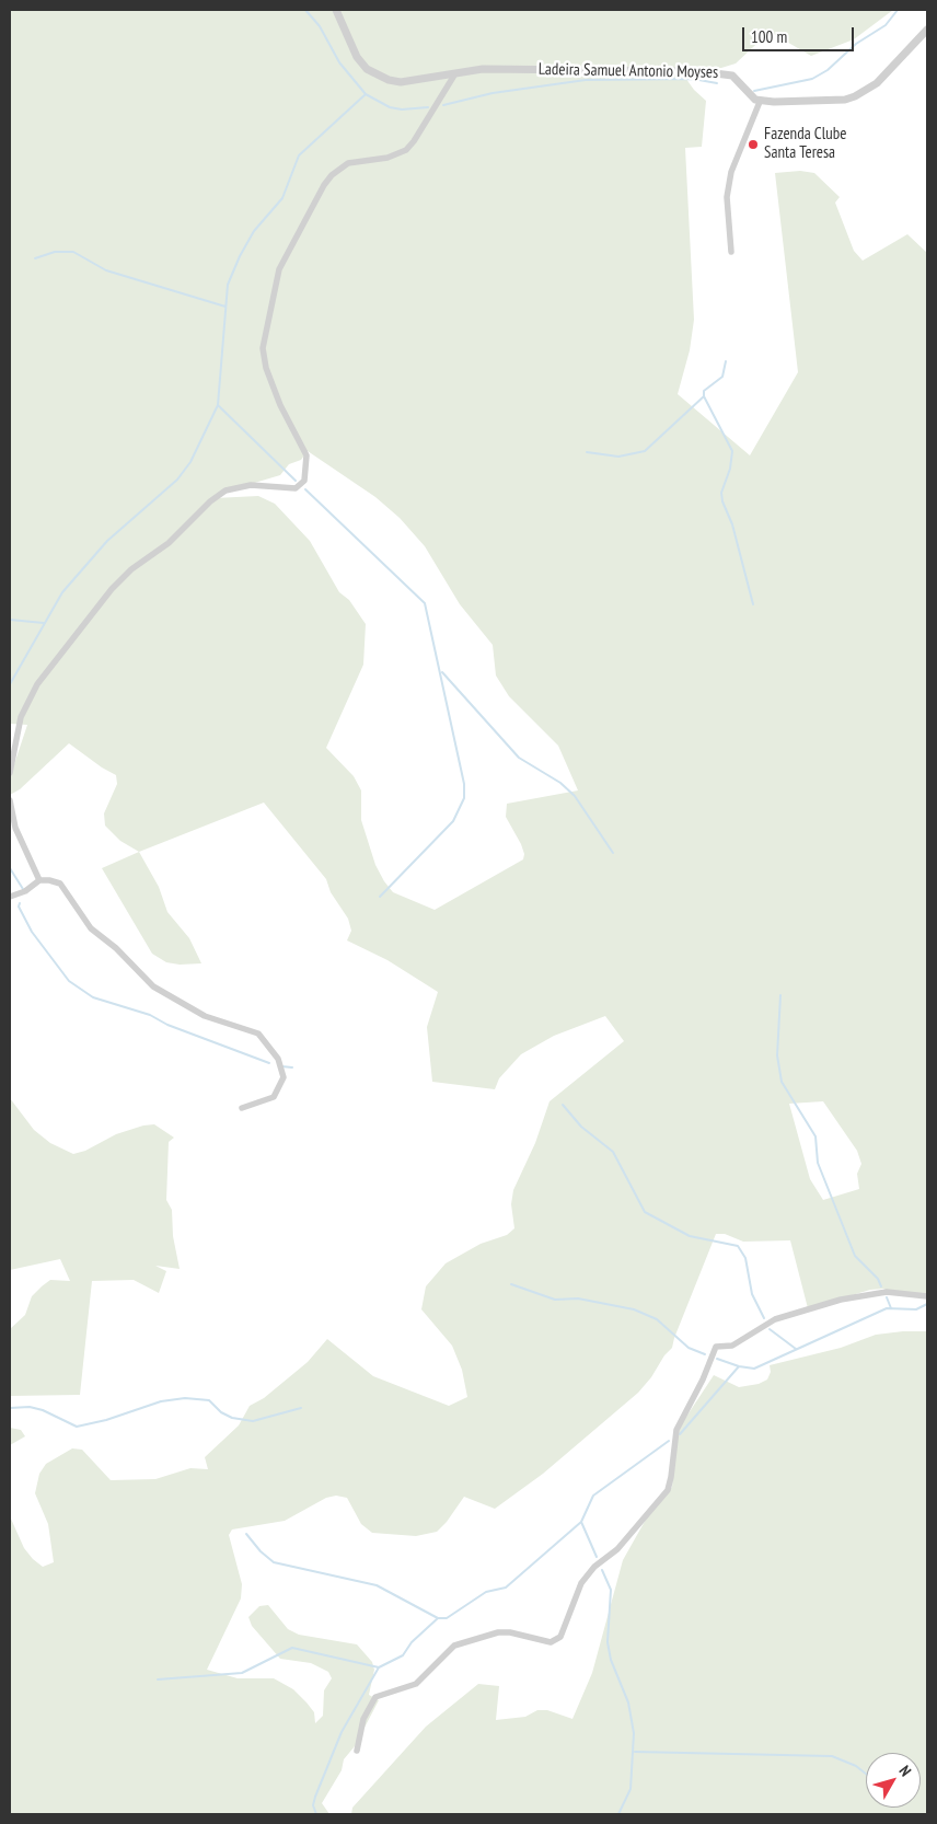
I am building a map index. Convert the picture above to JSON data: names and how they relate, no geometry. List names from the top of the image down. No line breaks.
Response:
{"streets":{"street":["Ladeira Samuel Antonio Moyses"]},"places":["Fazenda Clube Santa Teresa"],"scale_bar":"100 m","north":"top right"}
